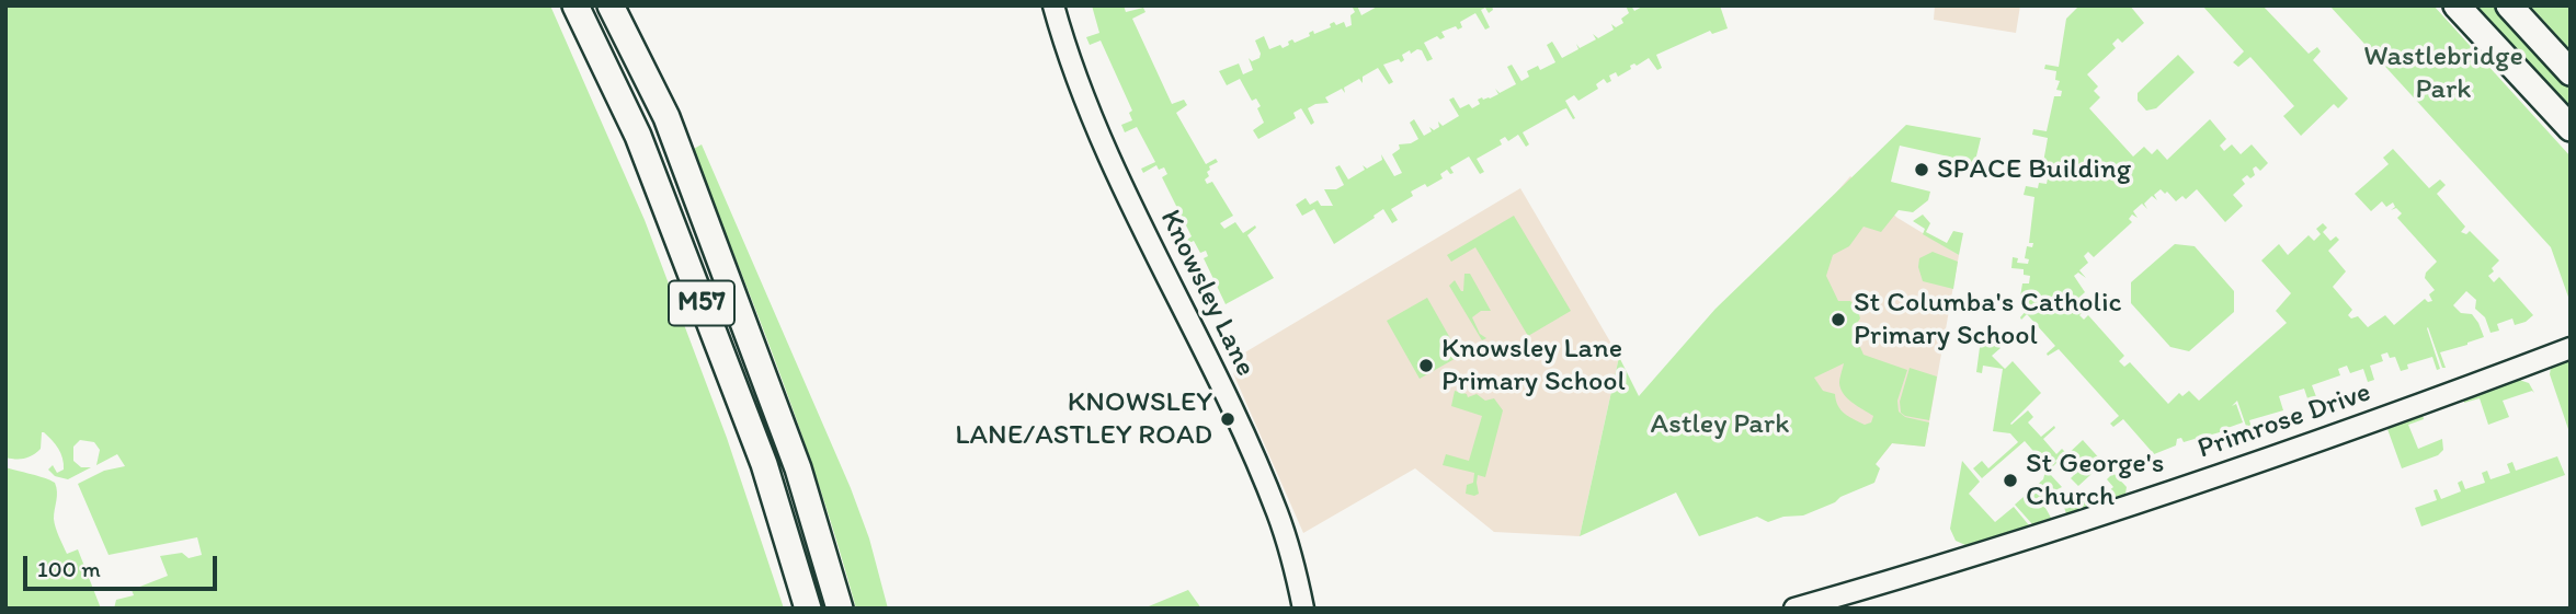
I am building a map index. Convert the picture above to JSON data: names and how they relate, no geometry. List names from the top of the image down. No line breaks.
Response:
{"streets":{"highway":["M57"],"street":["Knowsley Lane","Primrose Drive"]},"parks":["Wastlebridge Park","Astley Park"],"places":["SPACE Building","St Columba's Catholic Primary School","Knowsley Lane Primary School","KNOWSLEY LANE/ASTLEY ROAD","St George's Church"],"scale_bar":"100 m"}
